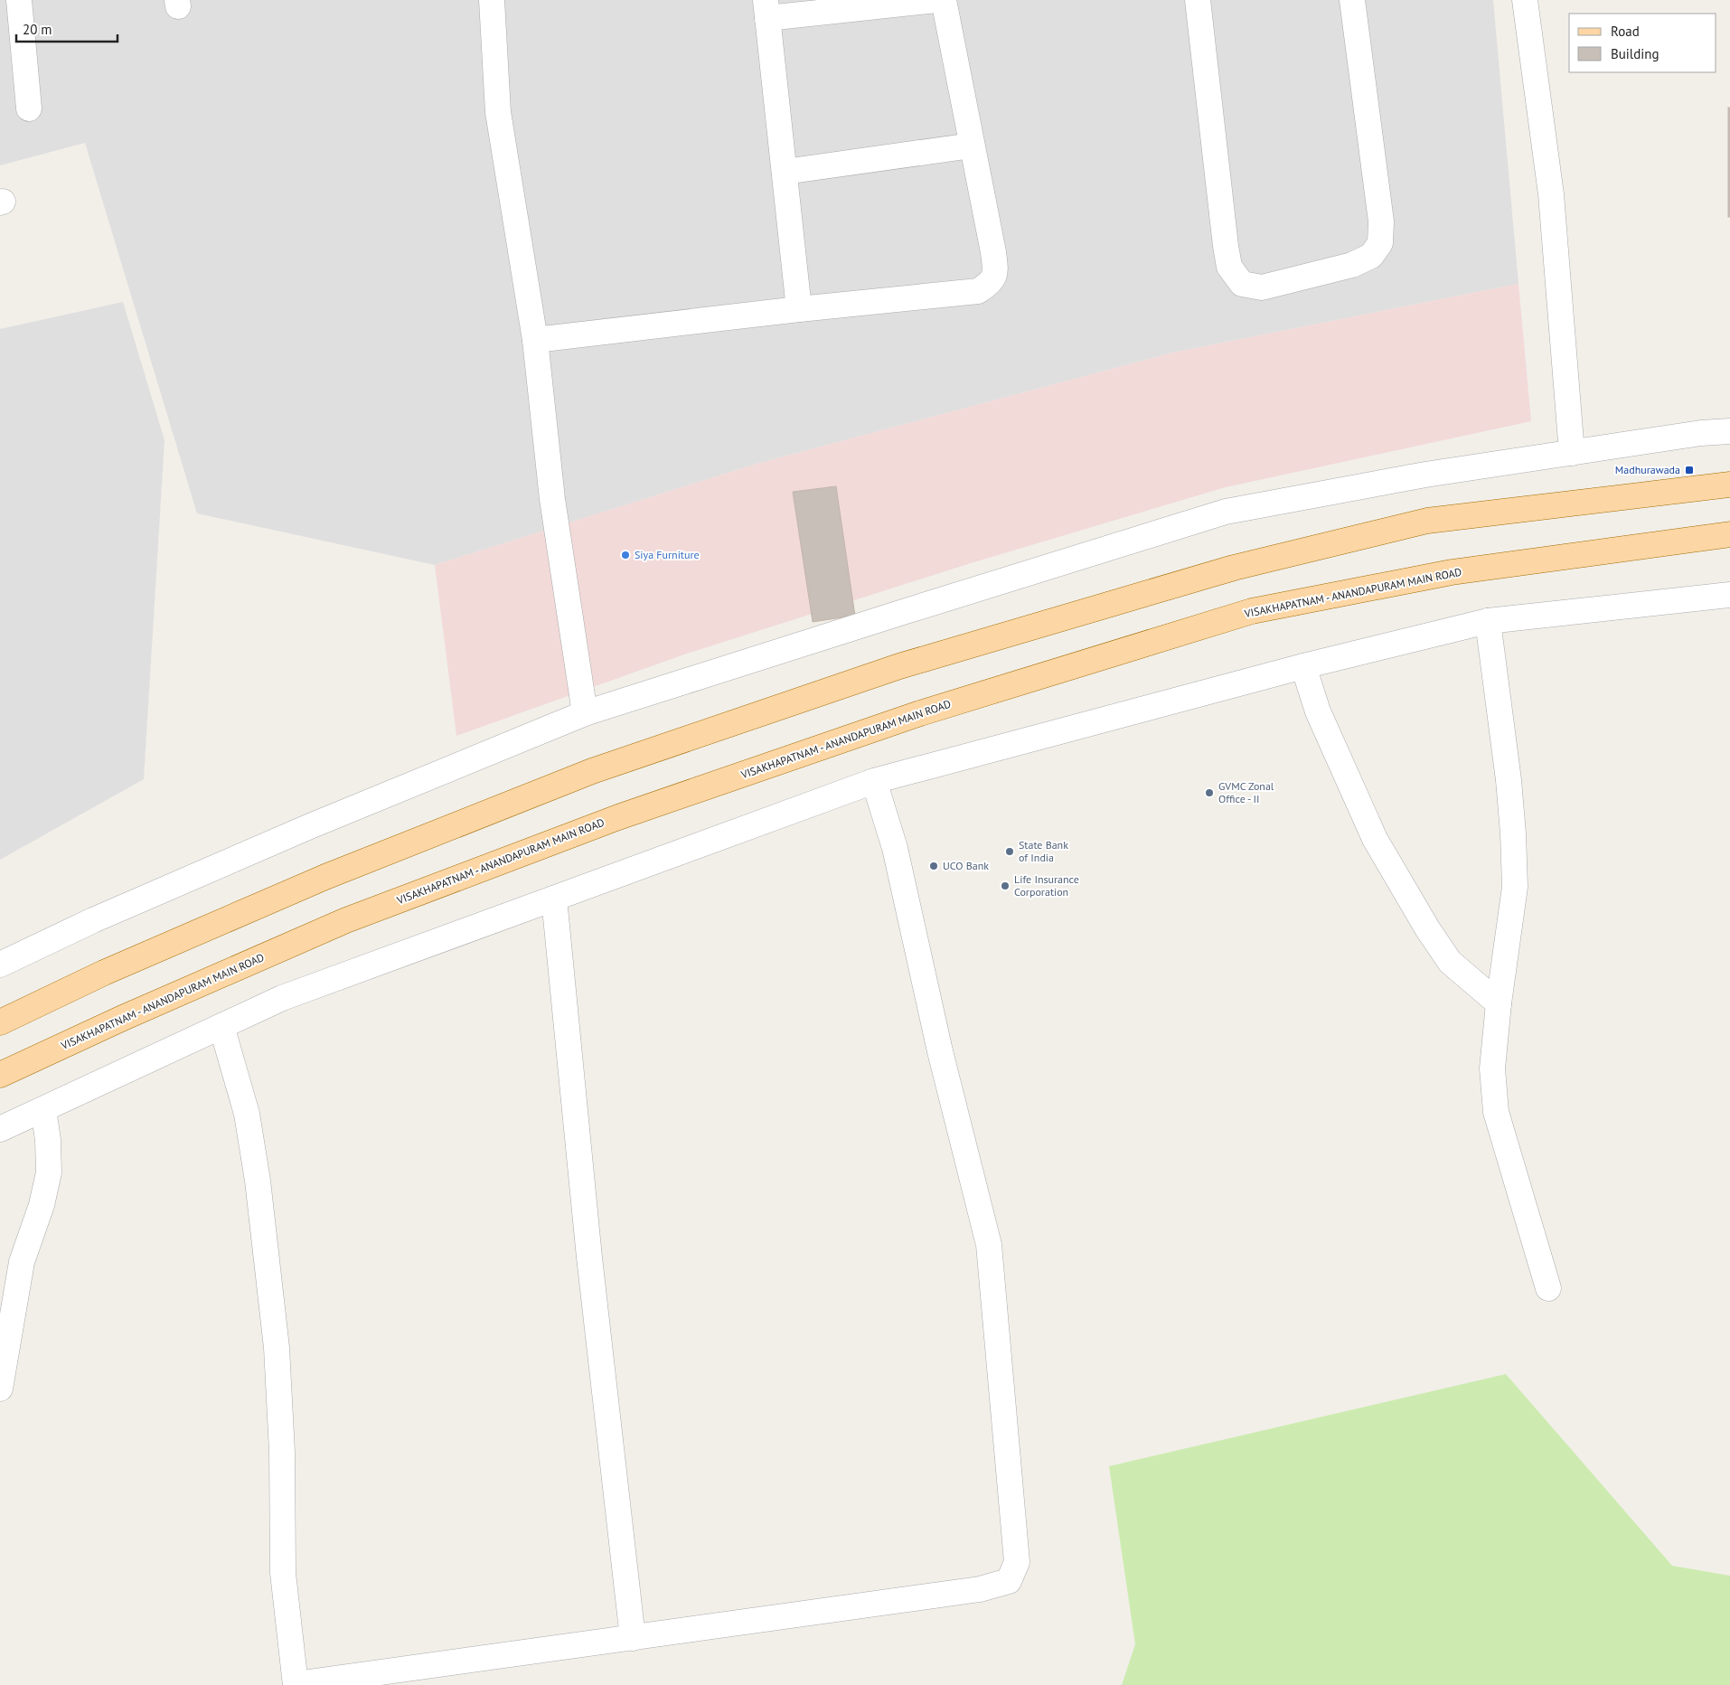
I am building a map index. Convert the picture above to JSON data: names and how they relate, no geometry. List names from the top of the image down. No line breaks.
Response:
{"streets":{"main road":["VISAKHAPATNAM - ANANDAPURAM MAIN ROAD"]},"places":{"transit":["Madhurawada"],"other":["Siya Furniture","GVMC Zonal Office - II","State Bank of India","UCO Bank","Life Insurance Corporation"]},"legend":["Road","Building"],"scale_bar":"20 m"}
